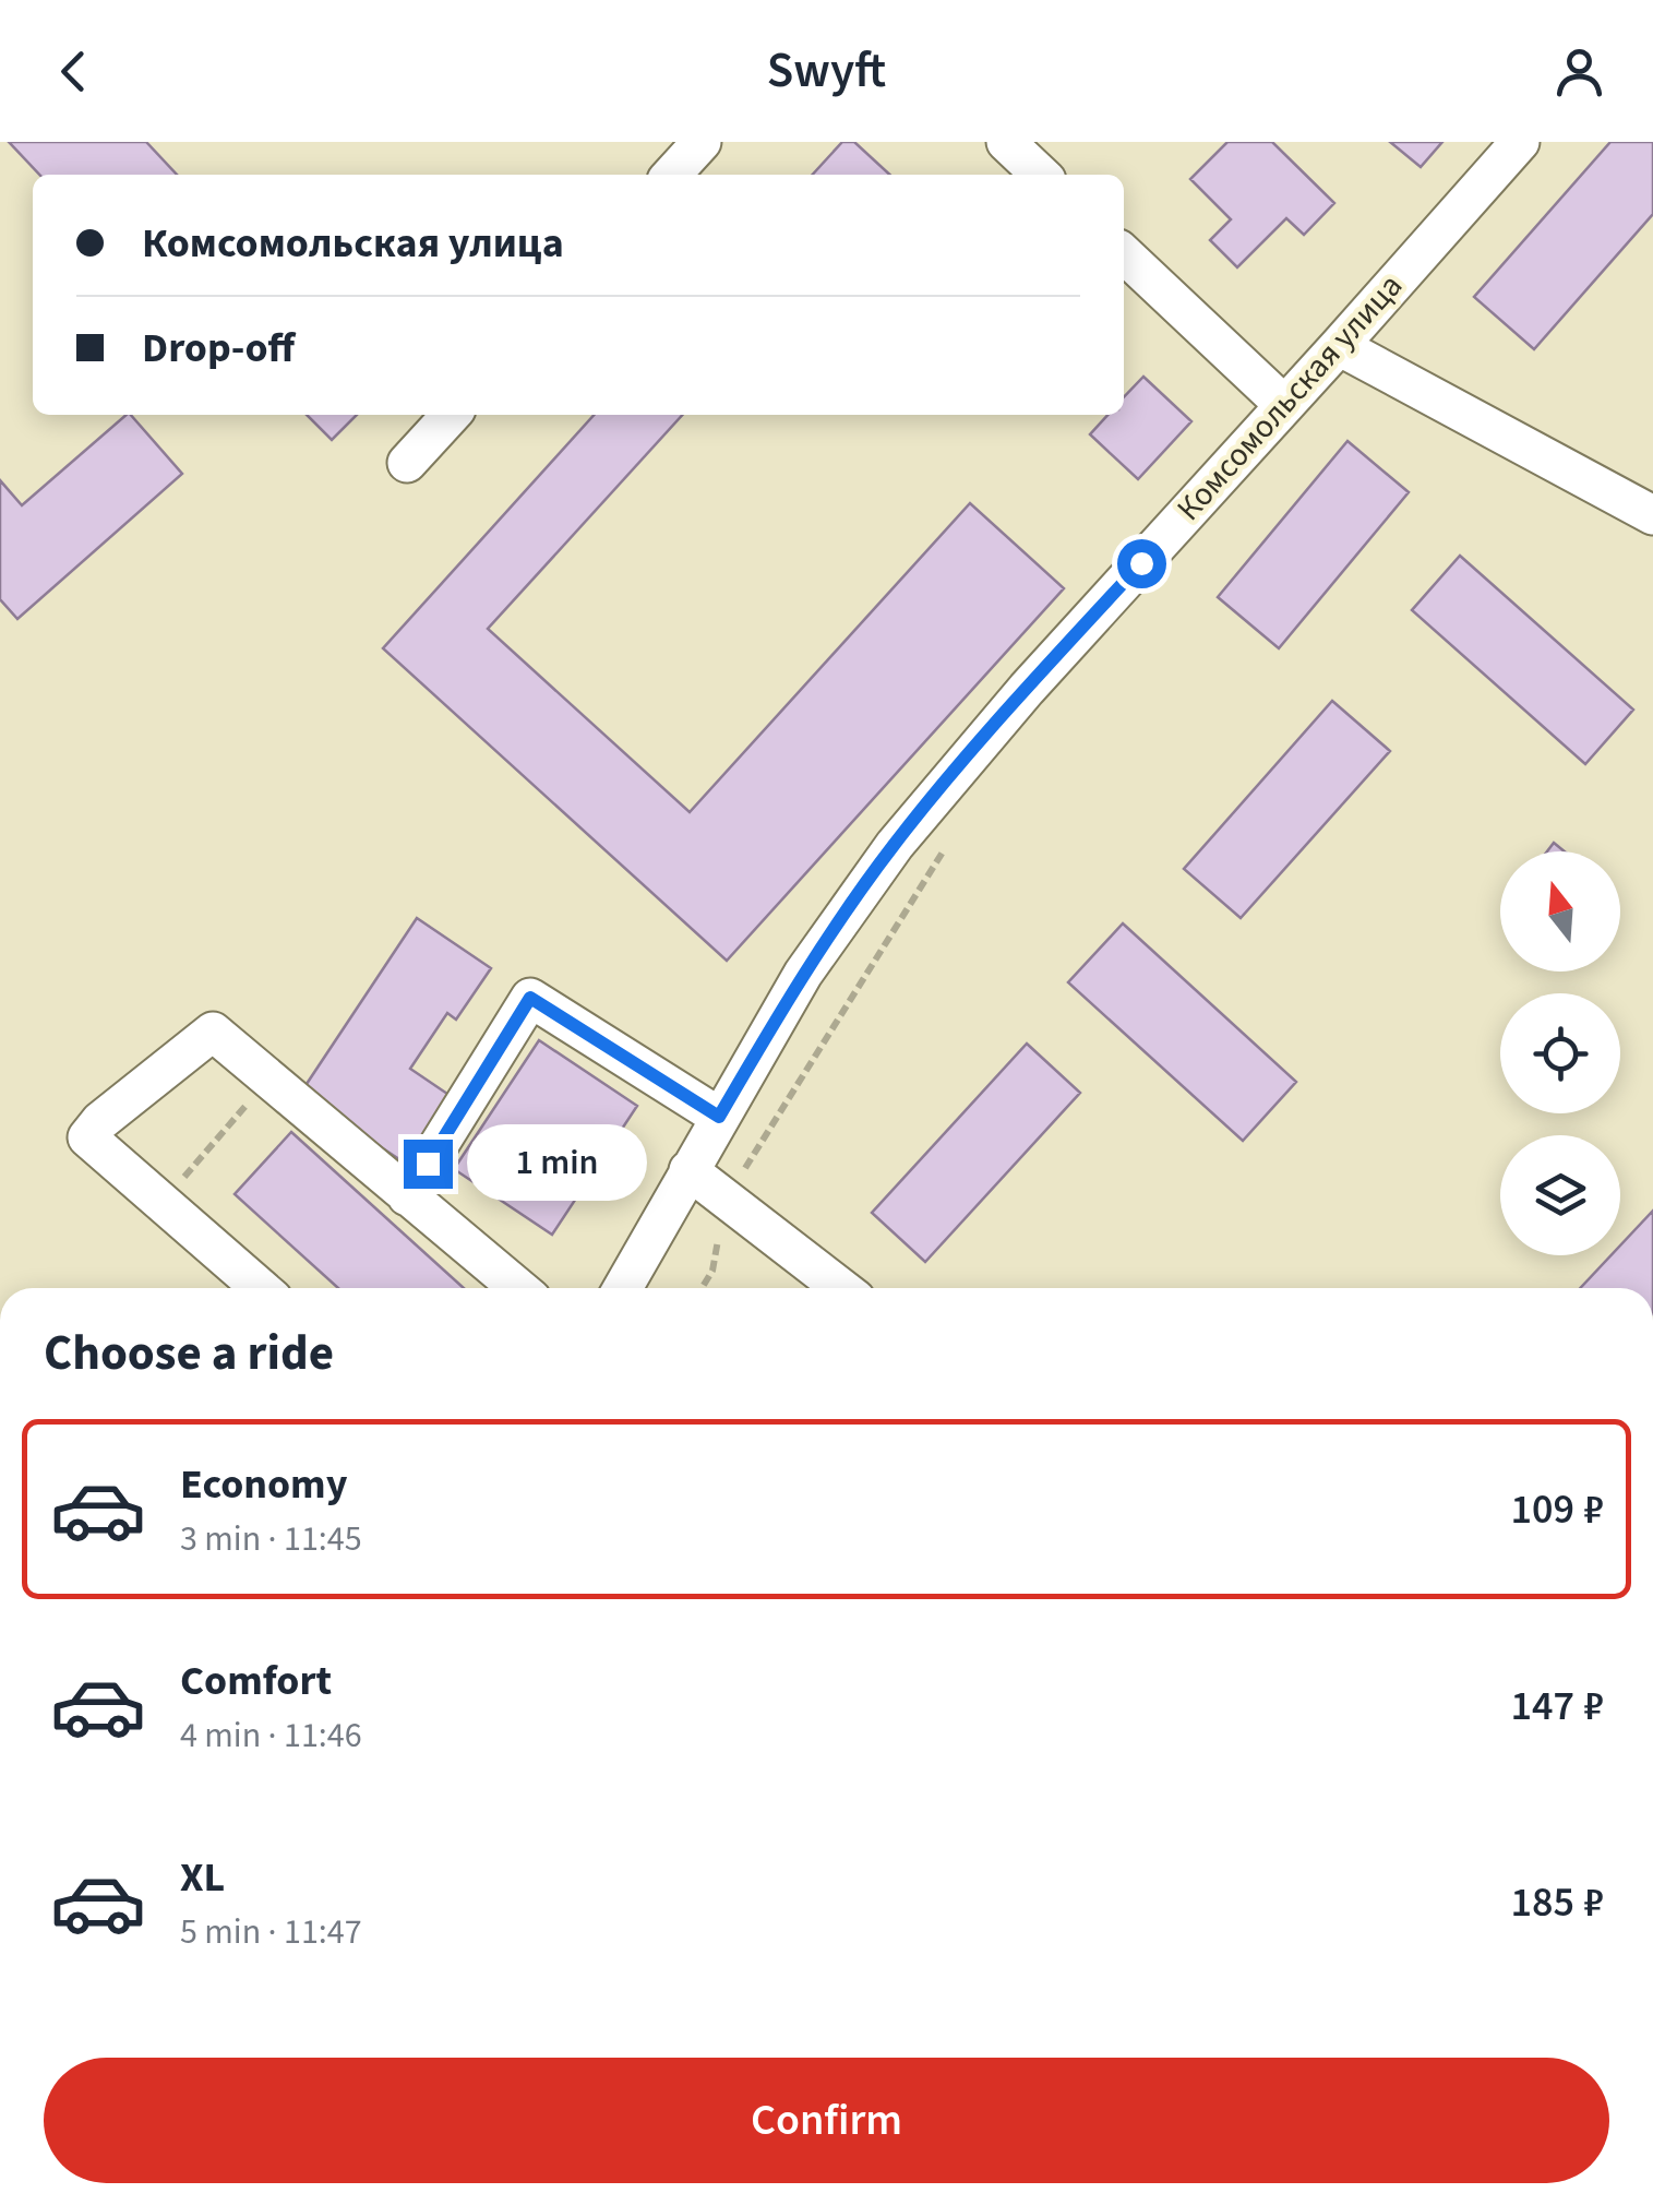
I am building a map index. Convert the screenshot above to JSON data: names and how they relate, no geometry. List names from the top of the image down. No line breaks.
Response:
{"streets":{"street":["Комсомольская улица"]},"north":"top","page":{"header":"Swyft","banner":["Комсомольская улица","Drop-off"],"bubble":"1 min","heading":"Choose a ride","list":[{"name":"Economy","note":"3 min · 11:45","value":"109 ₽"},{"name":"Comfort","note":"4 min · 11:46","value":"147 ₽"},{"name":"XL","note":"5 min · 11:47","value":"185 ₽"}],"buttons":"Confirm"}}
